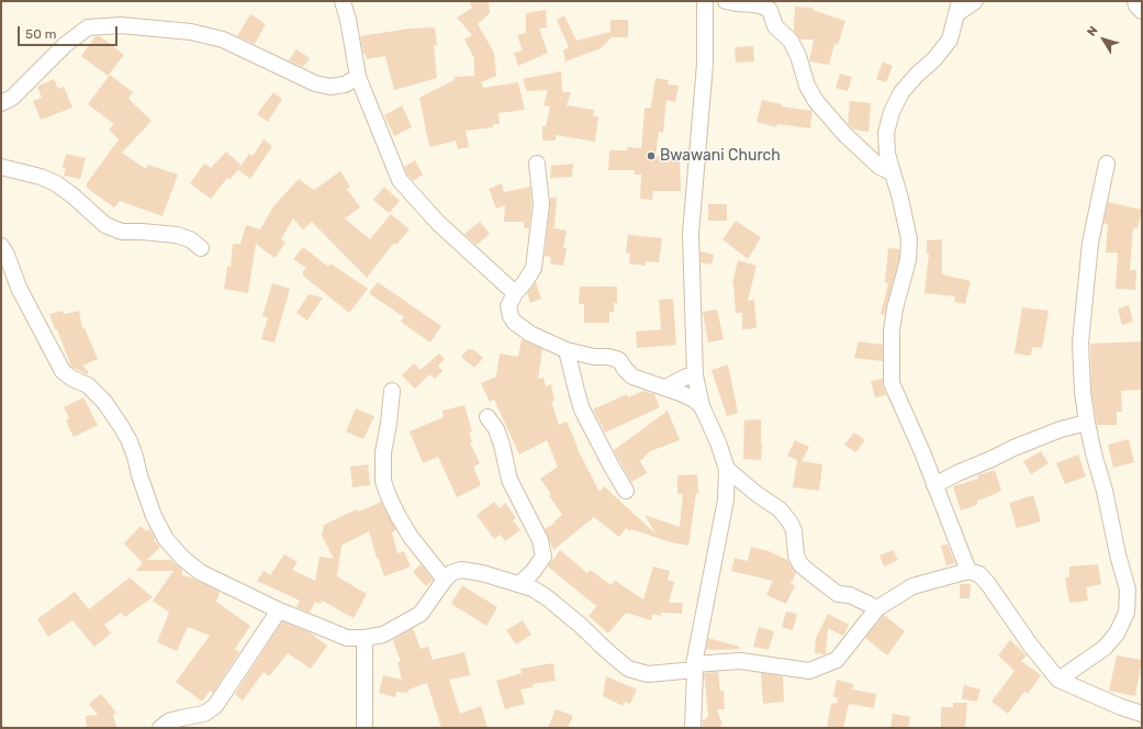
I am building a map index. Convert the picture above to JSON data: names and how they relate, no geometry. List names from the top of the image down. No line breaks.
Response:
{"places":["Bwawani Church"],"scale_bar":"50 m","north":"top left"}
